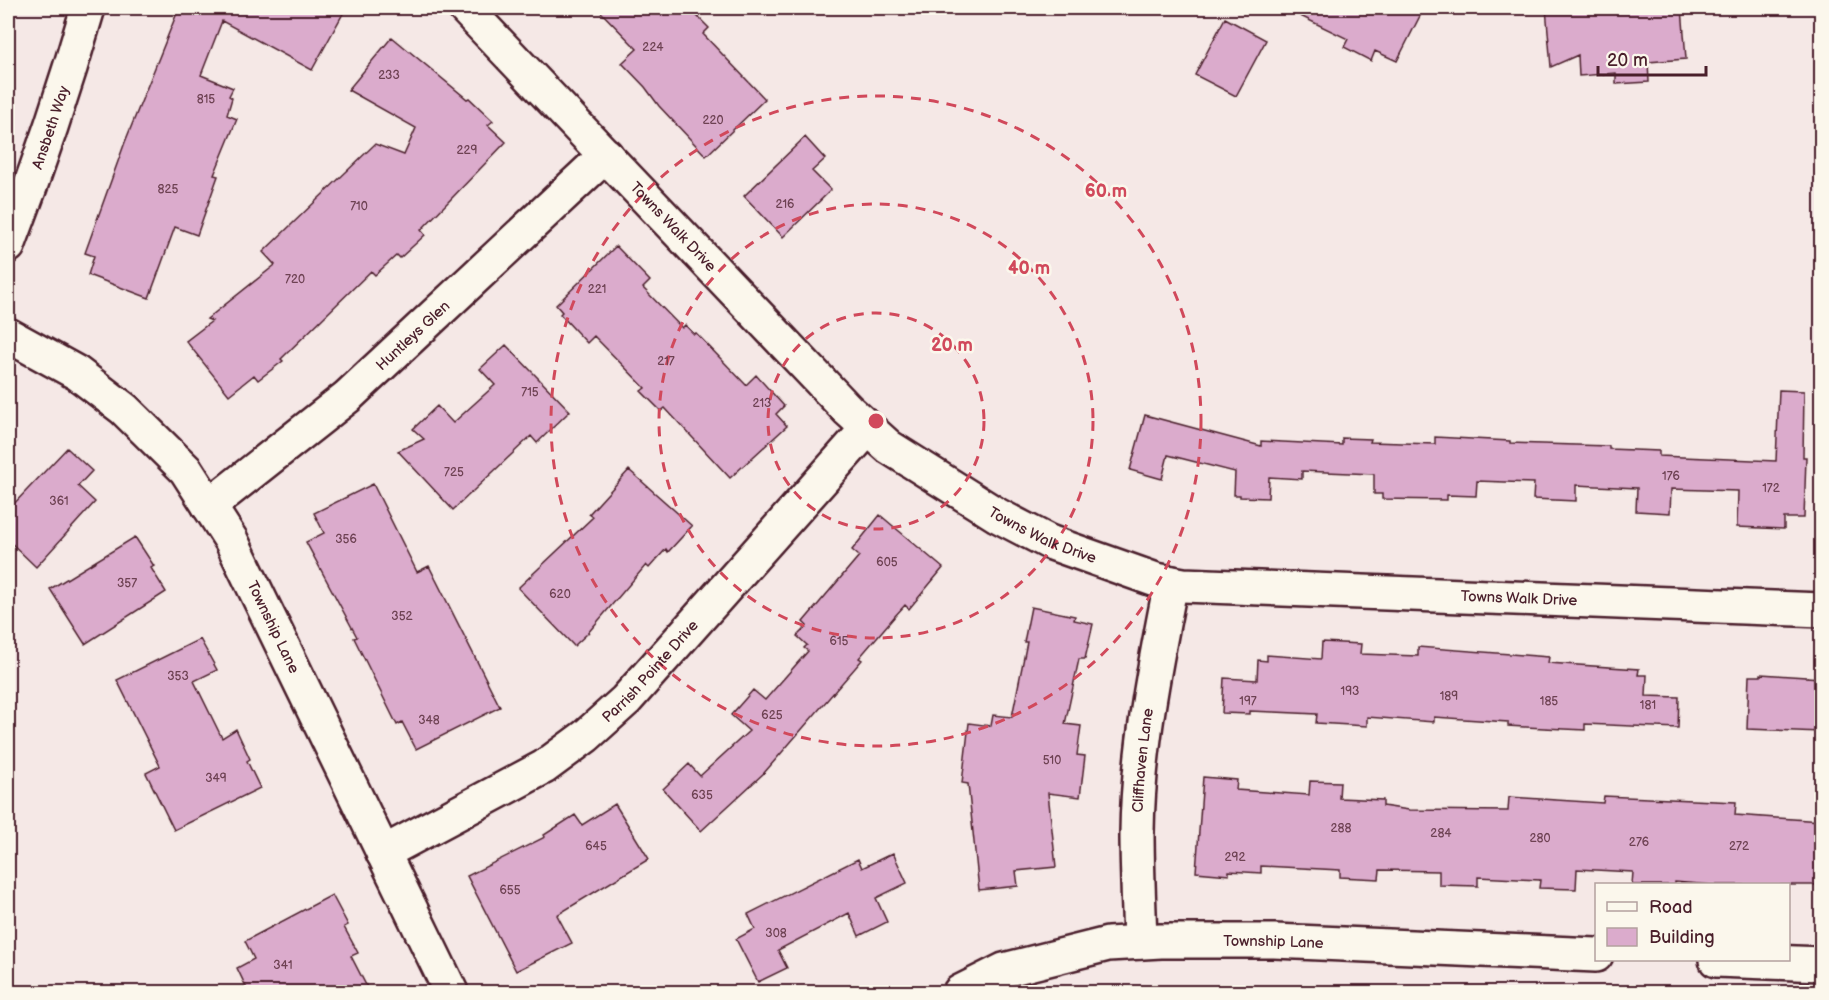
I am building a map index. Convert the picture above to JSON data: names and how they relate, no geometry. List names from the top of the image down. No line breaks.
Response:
{"streets":{"street":["Ansbeth Way","Towns Walk Drive","Huntleys Glen","Township Lane","Parrish Pointe Drive","Cliffhaven Lane"]},"crossings":[["Towns Walk Drive","Huntleys Glen"],["Towns Walk Drive","Parrish Pointe Drive"],["Towns Walk Drive","Cliffhaven Lane"],["Huntleys Glen","Township Lane"],["Township Lane","Parrish Pointe Drive"],["Township Lane","Cliffhaven Lane"]],"house_numbers":["224","233","815","220","229","825","216","710","720","221","217","715","213","725","176","172","361","356","605","357","620","352","615","353","193","189","197","185","181","625","348","510","349","635","288","284","280","276","645","272","292","655","308","341"],"legend":["Road","Building"],"scale_bar":"20 m","rings":["60 m","40 m","20 m"]}
